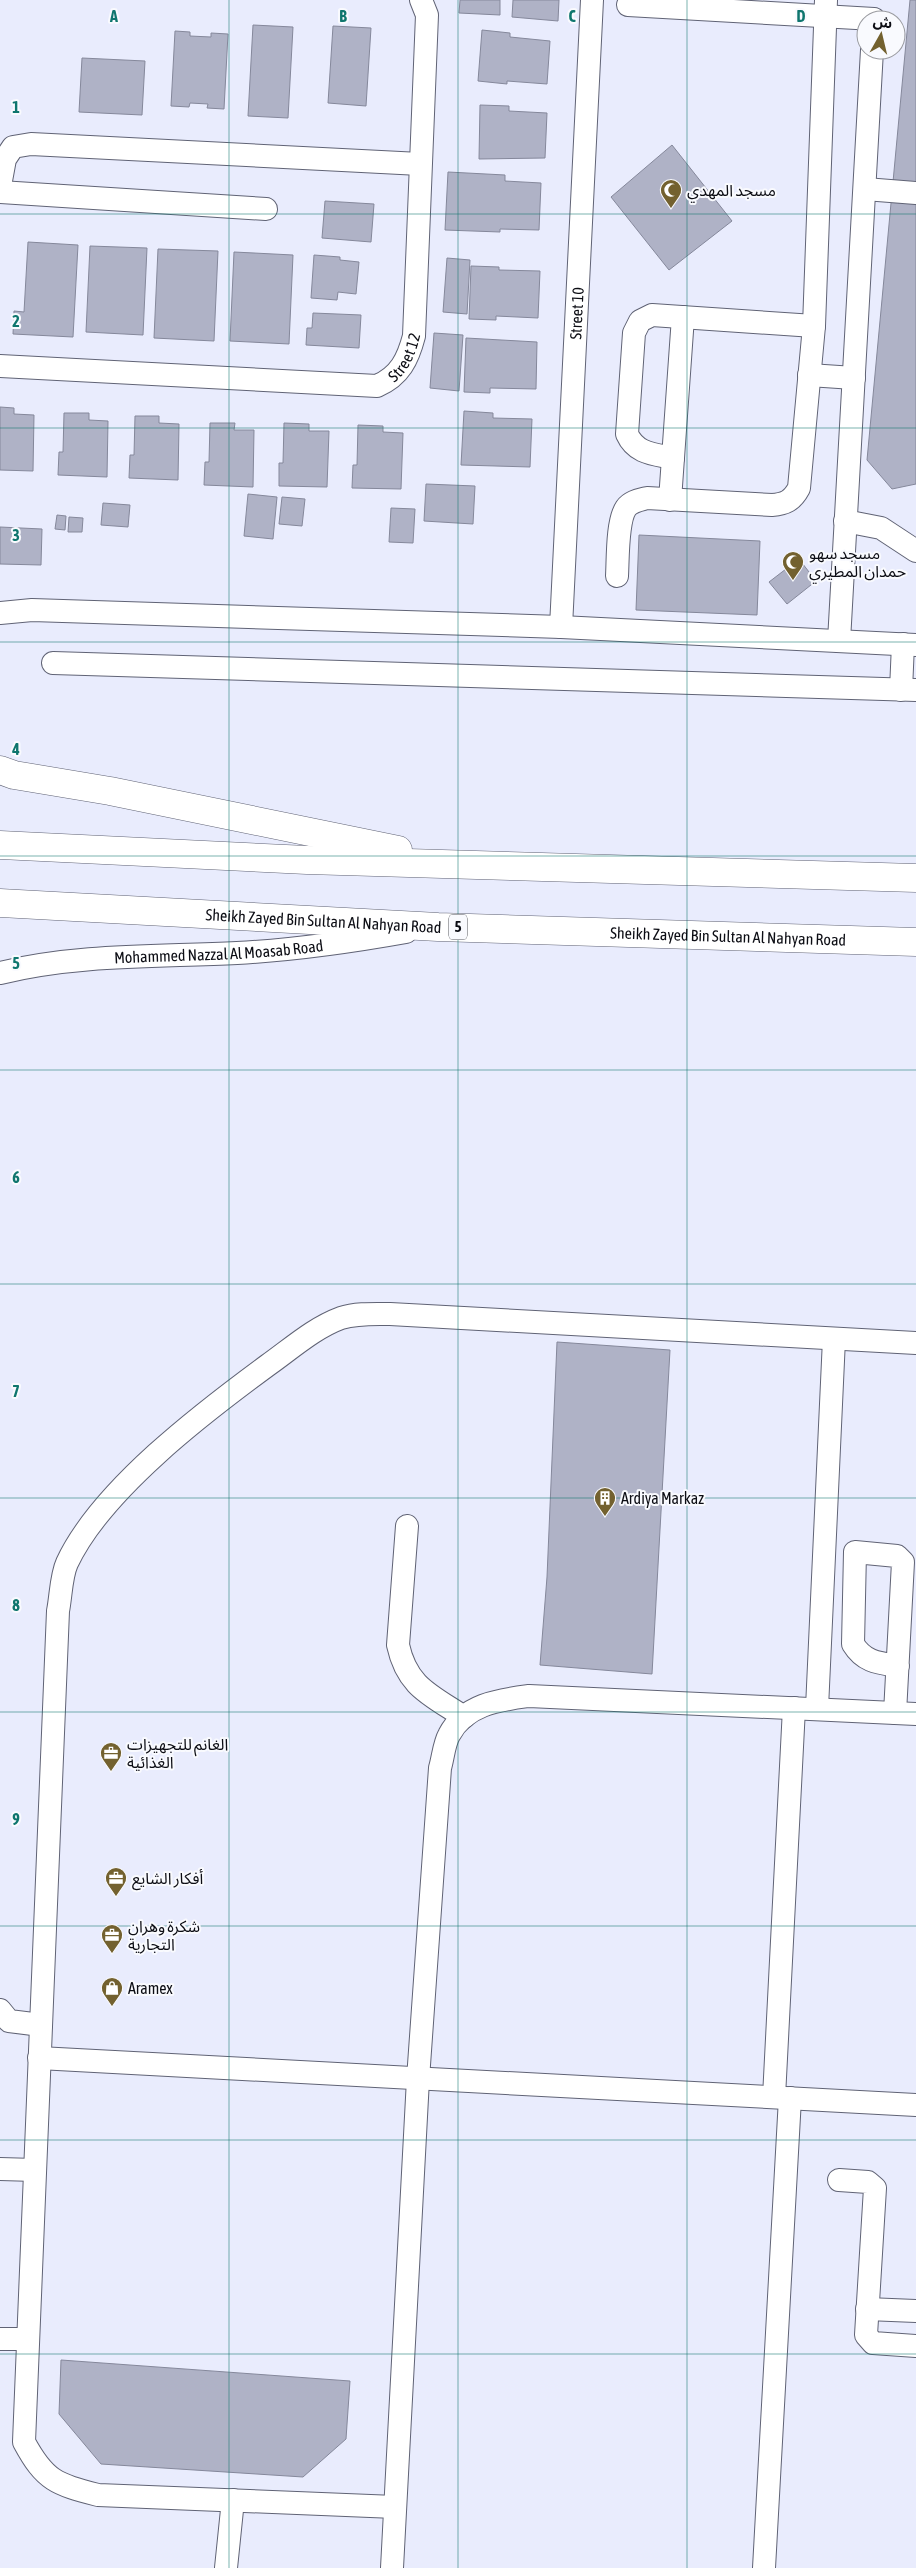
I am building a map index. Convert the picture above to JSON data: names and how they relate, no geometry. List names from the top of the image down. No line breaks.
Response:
{"streets":{"highway":["Sheikh Zayed Bin Sultan Al Nahyan Road","5"],"street":["Street 10","Street 12","Mohammed Nazzal Al Moasab Road"]},"crossings":[["Sheikh Zayed Bin Sultan Al Nahyan Road","Mohammed Nazzal Al Moasab Road"]],"places":{"mosque":["مسجد المهدي","مسجد سهو حمدان المطيري"],"building":["Ardiya Markaz"],"office":["الغانم للتجهيزات الغذائية","أفكار الشايع","شكرة وهران التجارية"],"shop":["Aramex"]},"north":"top","grid":{"columns":["A","B","C","D"],"rows":["1","2","3","4","5","6","7","8","9"]}}
